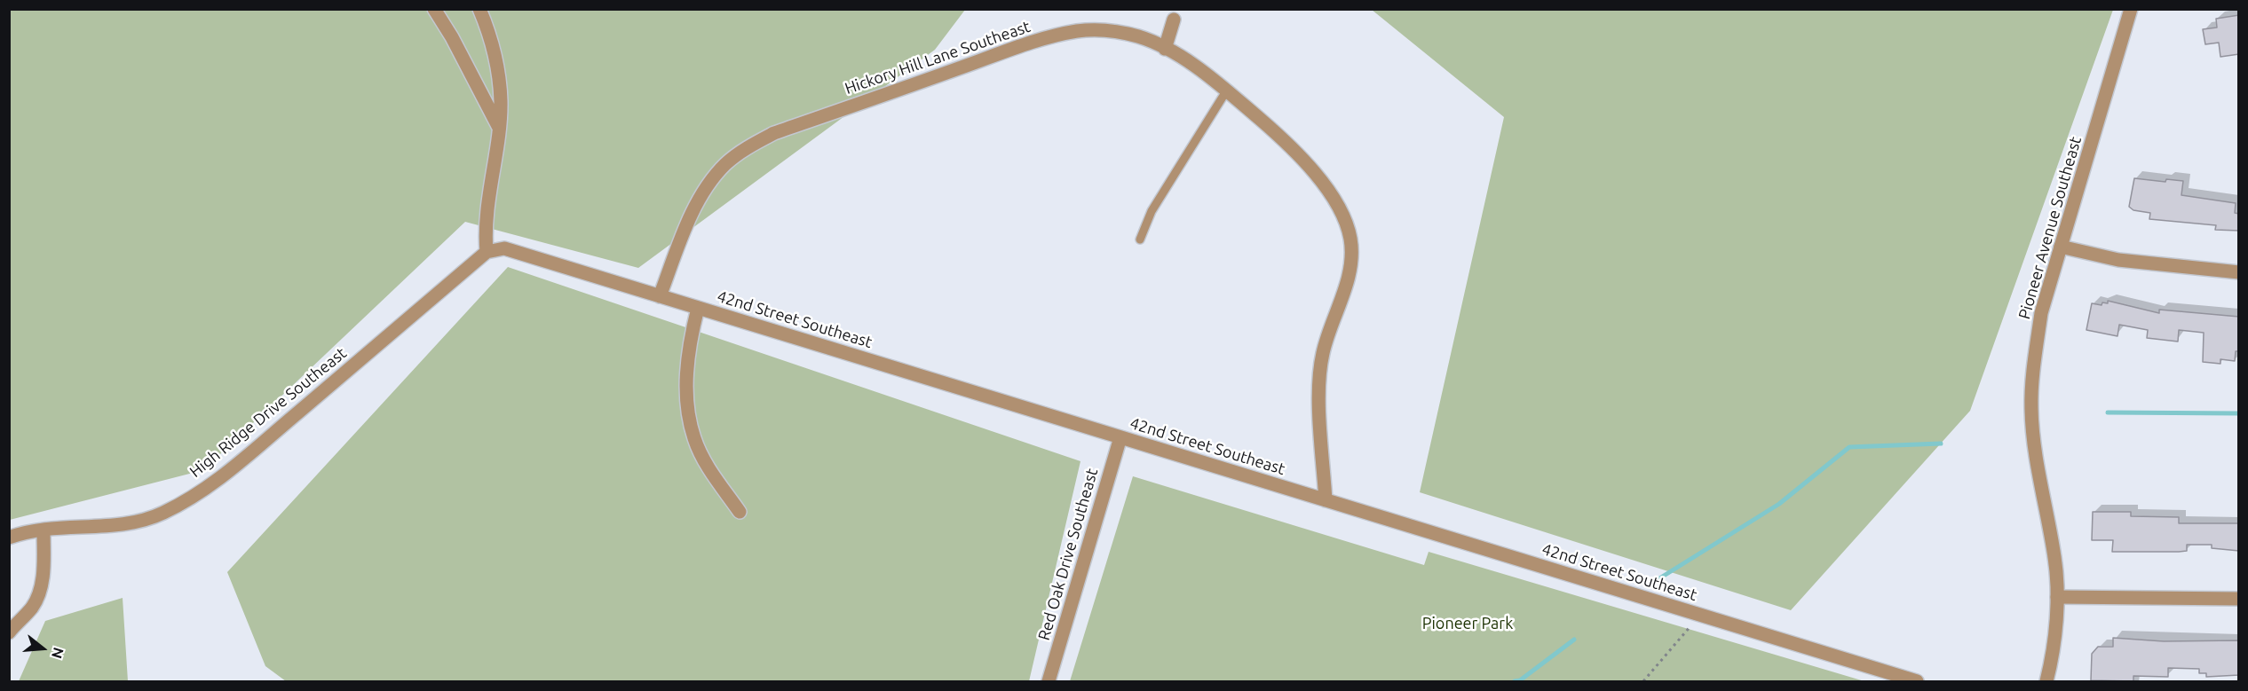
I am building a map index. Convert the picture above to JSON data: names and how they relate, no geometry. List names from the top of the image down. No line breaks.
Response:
{"streets":{"street":["Hickory Hill Lane Southeast","Pioneer Avenue Southeast","42nd Street Southeast","High Ridge Drive Southeast","Red Oak Drive Southeast"]},"crossings":[["Hickory Hill Lane Southeast","42nd Street Southeast"],["42nd Street Southeast","High Ridge Drive Southeast"],["42nd Street Southeast","Red Oak Drive Southeast"]],"parks":["Pioneer Park"],"north":"right"}
